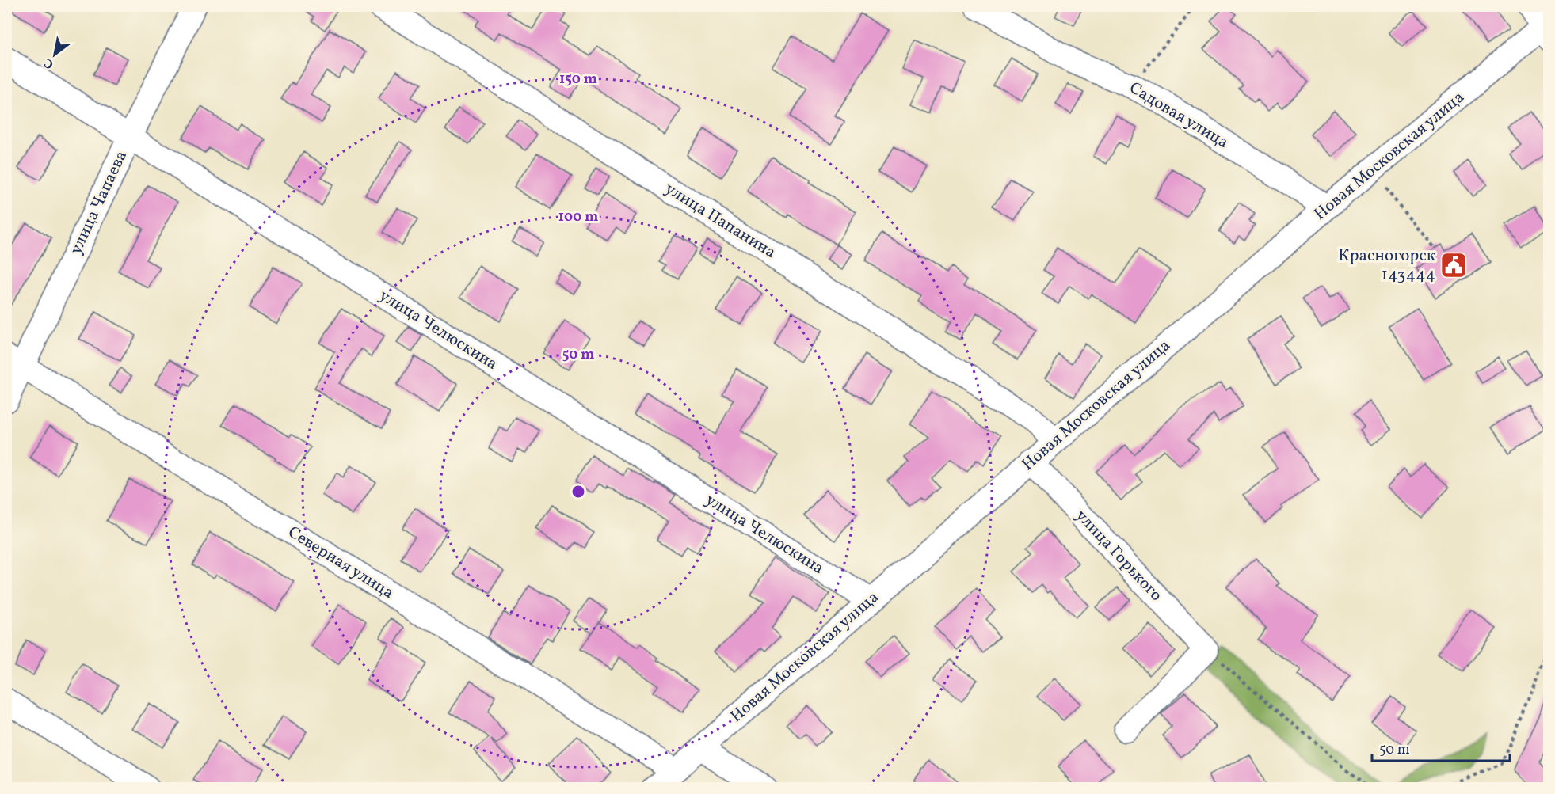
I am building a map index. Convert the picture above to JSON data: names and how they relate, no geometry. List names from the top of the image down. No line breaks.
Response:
{"streets":{"street":["Садовая улица","Новая Московская улица","улица Чапаева","улица Папанина","улица Челюскина","улица Горького","Северная улица"]},"crossings":[["Садовая улица","Новая Московская улица"],["Новая Московская улица","улица Папанина"],["Новая Московская улица","улица Челюскина"],["Новая Московская улица","улица Горького"],["Новая Московская улица","Северная улица"],["улица Чапаева","улица Челюскина"],["улица Чапаева","Северная улица"]],"places":{"public building":["Красногорск 143444"]},"scale_bar":"50 m","north":"bottom left","rings":["150 m","100 m","50 m"]}
